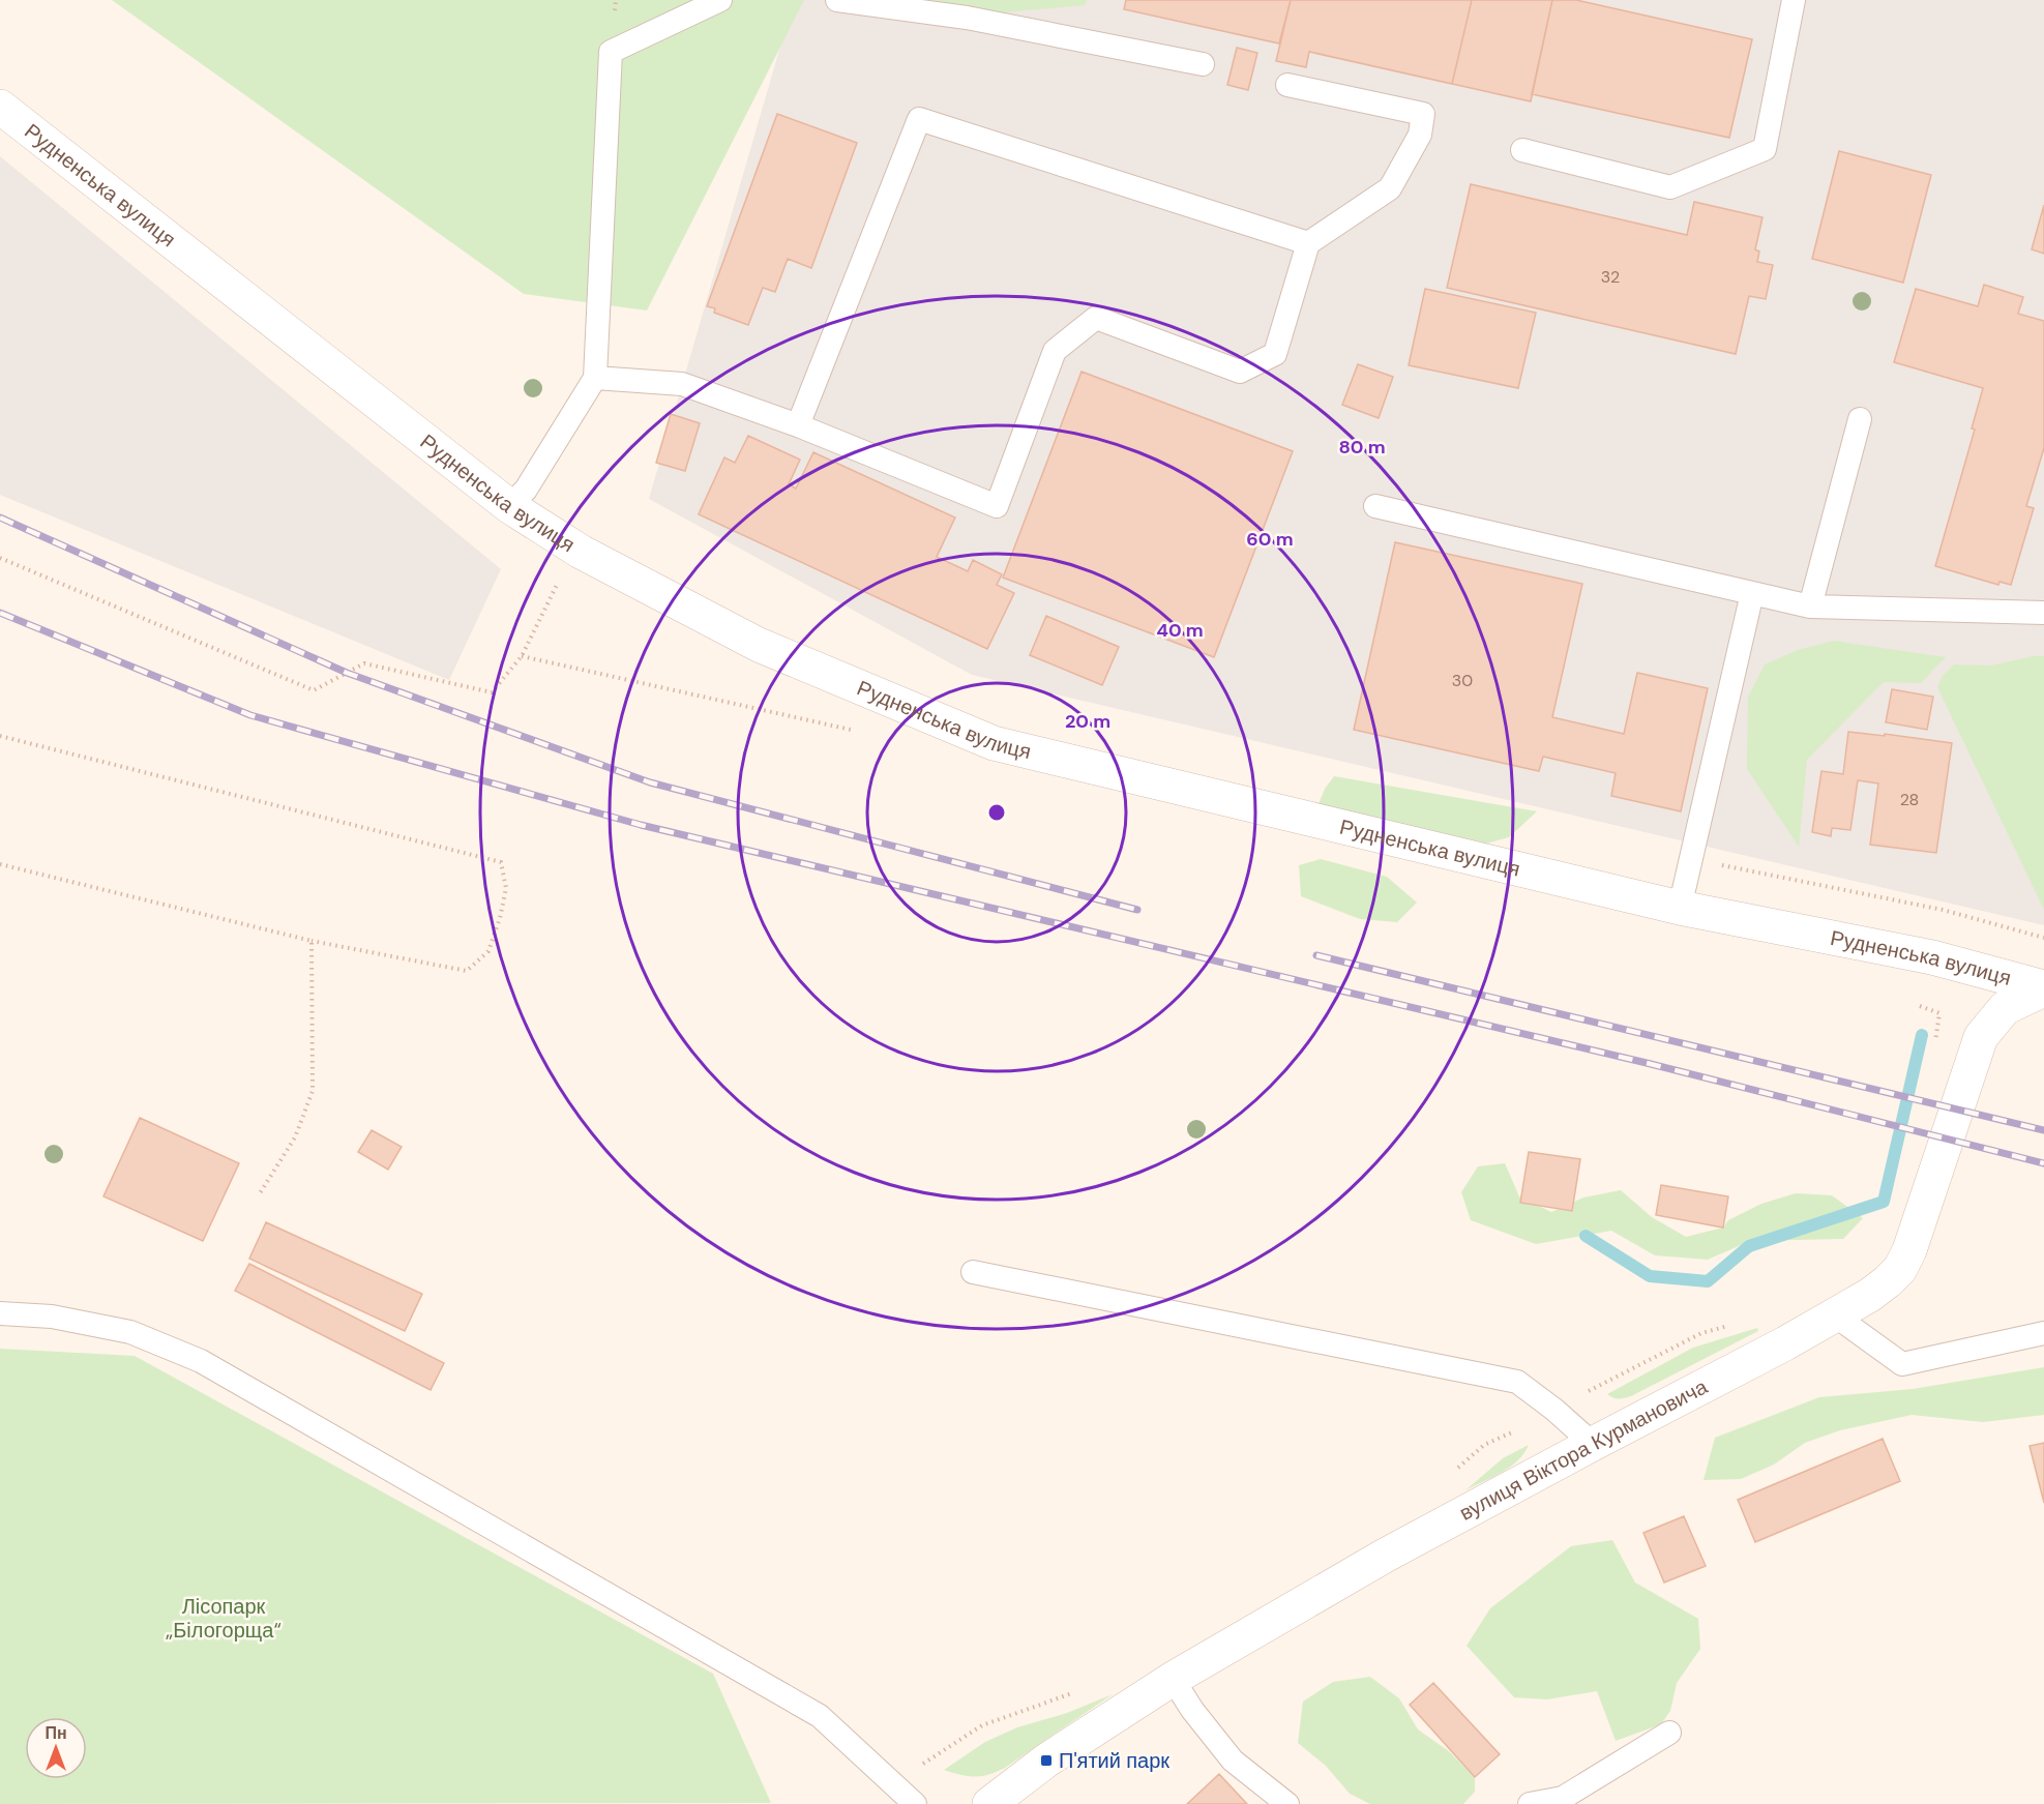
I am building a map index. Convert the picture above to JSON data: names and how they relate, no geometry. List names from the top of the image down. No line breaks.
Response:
{"streets":{"street":["Рудненська вулиця","вулиця Віктора Курмановича"]},"crossings":[["Рудненська вулиця","вулиця Віктора Курмановича"]],"parks":["Лісопарк „Білогорща“"],"places":{"transit":["П'ятий парк"]},"house_numbers":["32","30","28"],"north":"top","rings":["80 m","60 m","40 m","20 m"]}
